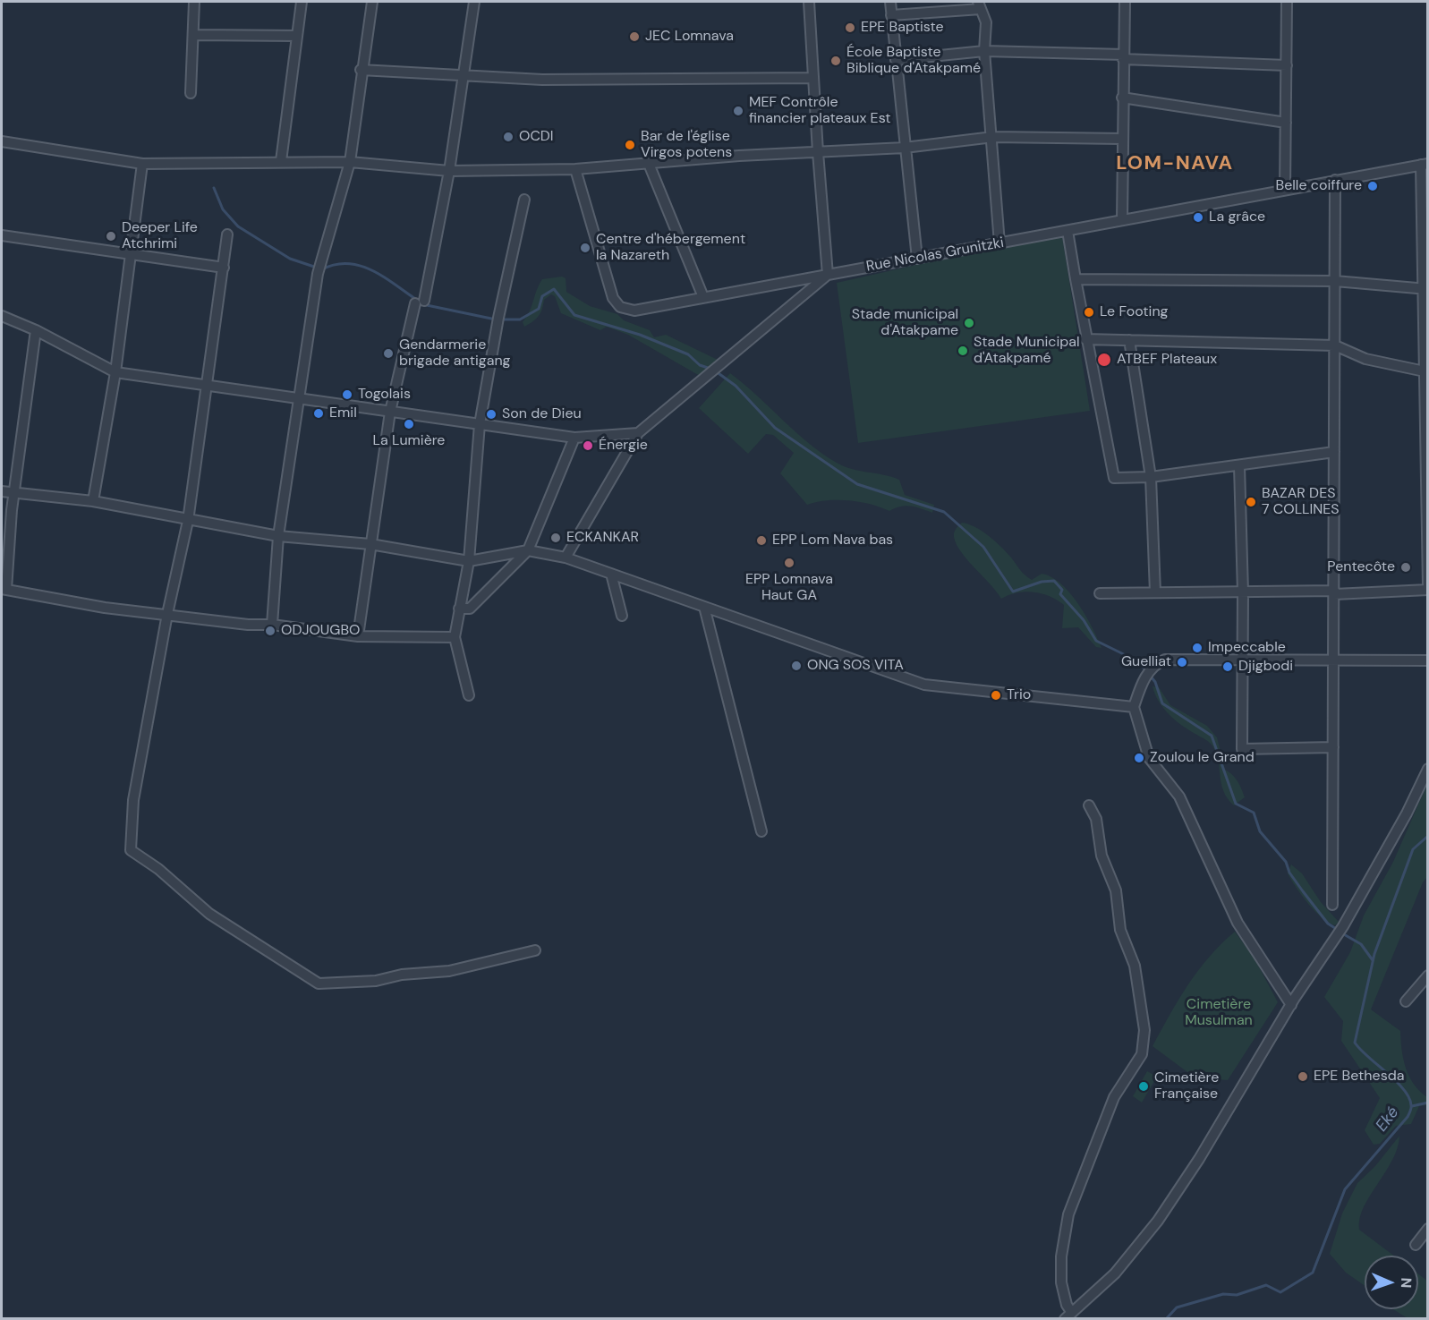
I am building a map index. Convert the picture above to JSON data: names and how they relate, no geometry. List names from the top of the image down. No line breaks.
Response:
{"streets":{"street":["Rue Nicolas Grunitzki"]},"districts":["LOM-NAVA"],"water":["Eké"],"parks":["Cimetière Musulman"],"places":["EPE Baptiste","JEC Lomnava","École Baptiste Biblique d'Atakpamé","MEF Contrôle financier plateaux Est","OCDI","Bar de l'église Virgos potens","Belle coiffure","La grâce","Deeper Life Atchrimi","Centre d'hébergement la Nazareth","Le Footing","Stade municipal d'Atakpame","Stade Municipal d'Atakpamé","Gendarmerie brigade antigang","ATBEF Plateaux","Togolais","Emil","Son de Dieu","La Lumière","Énergie","BAZAR DES 7 COLLINES","ECKANKAR","EPP Lom Nava bas","EPP Lomnava Haut GA","Pentecôte","ODJOUGBO","Impeccable","Guelliat","ONG SOS VITA","Djigbodi","Trio","Zoulou le Grand","EPE Bethesda","Cimetière Française"],"north":"right"}
